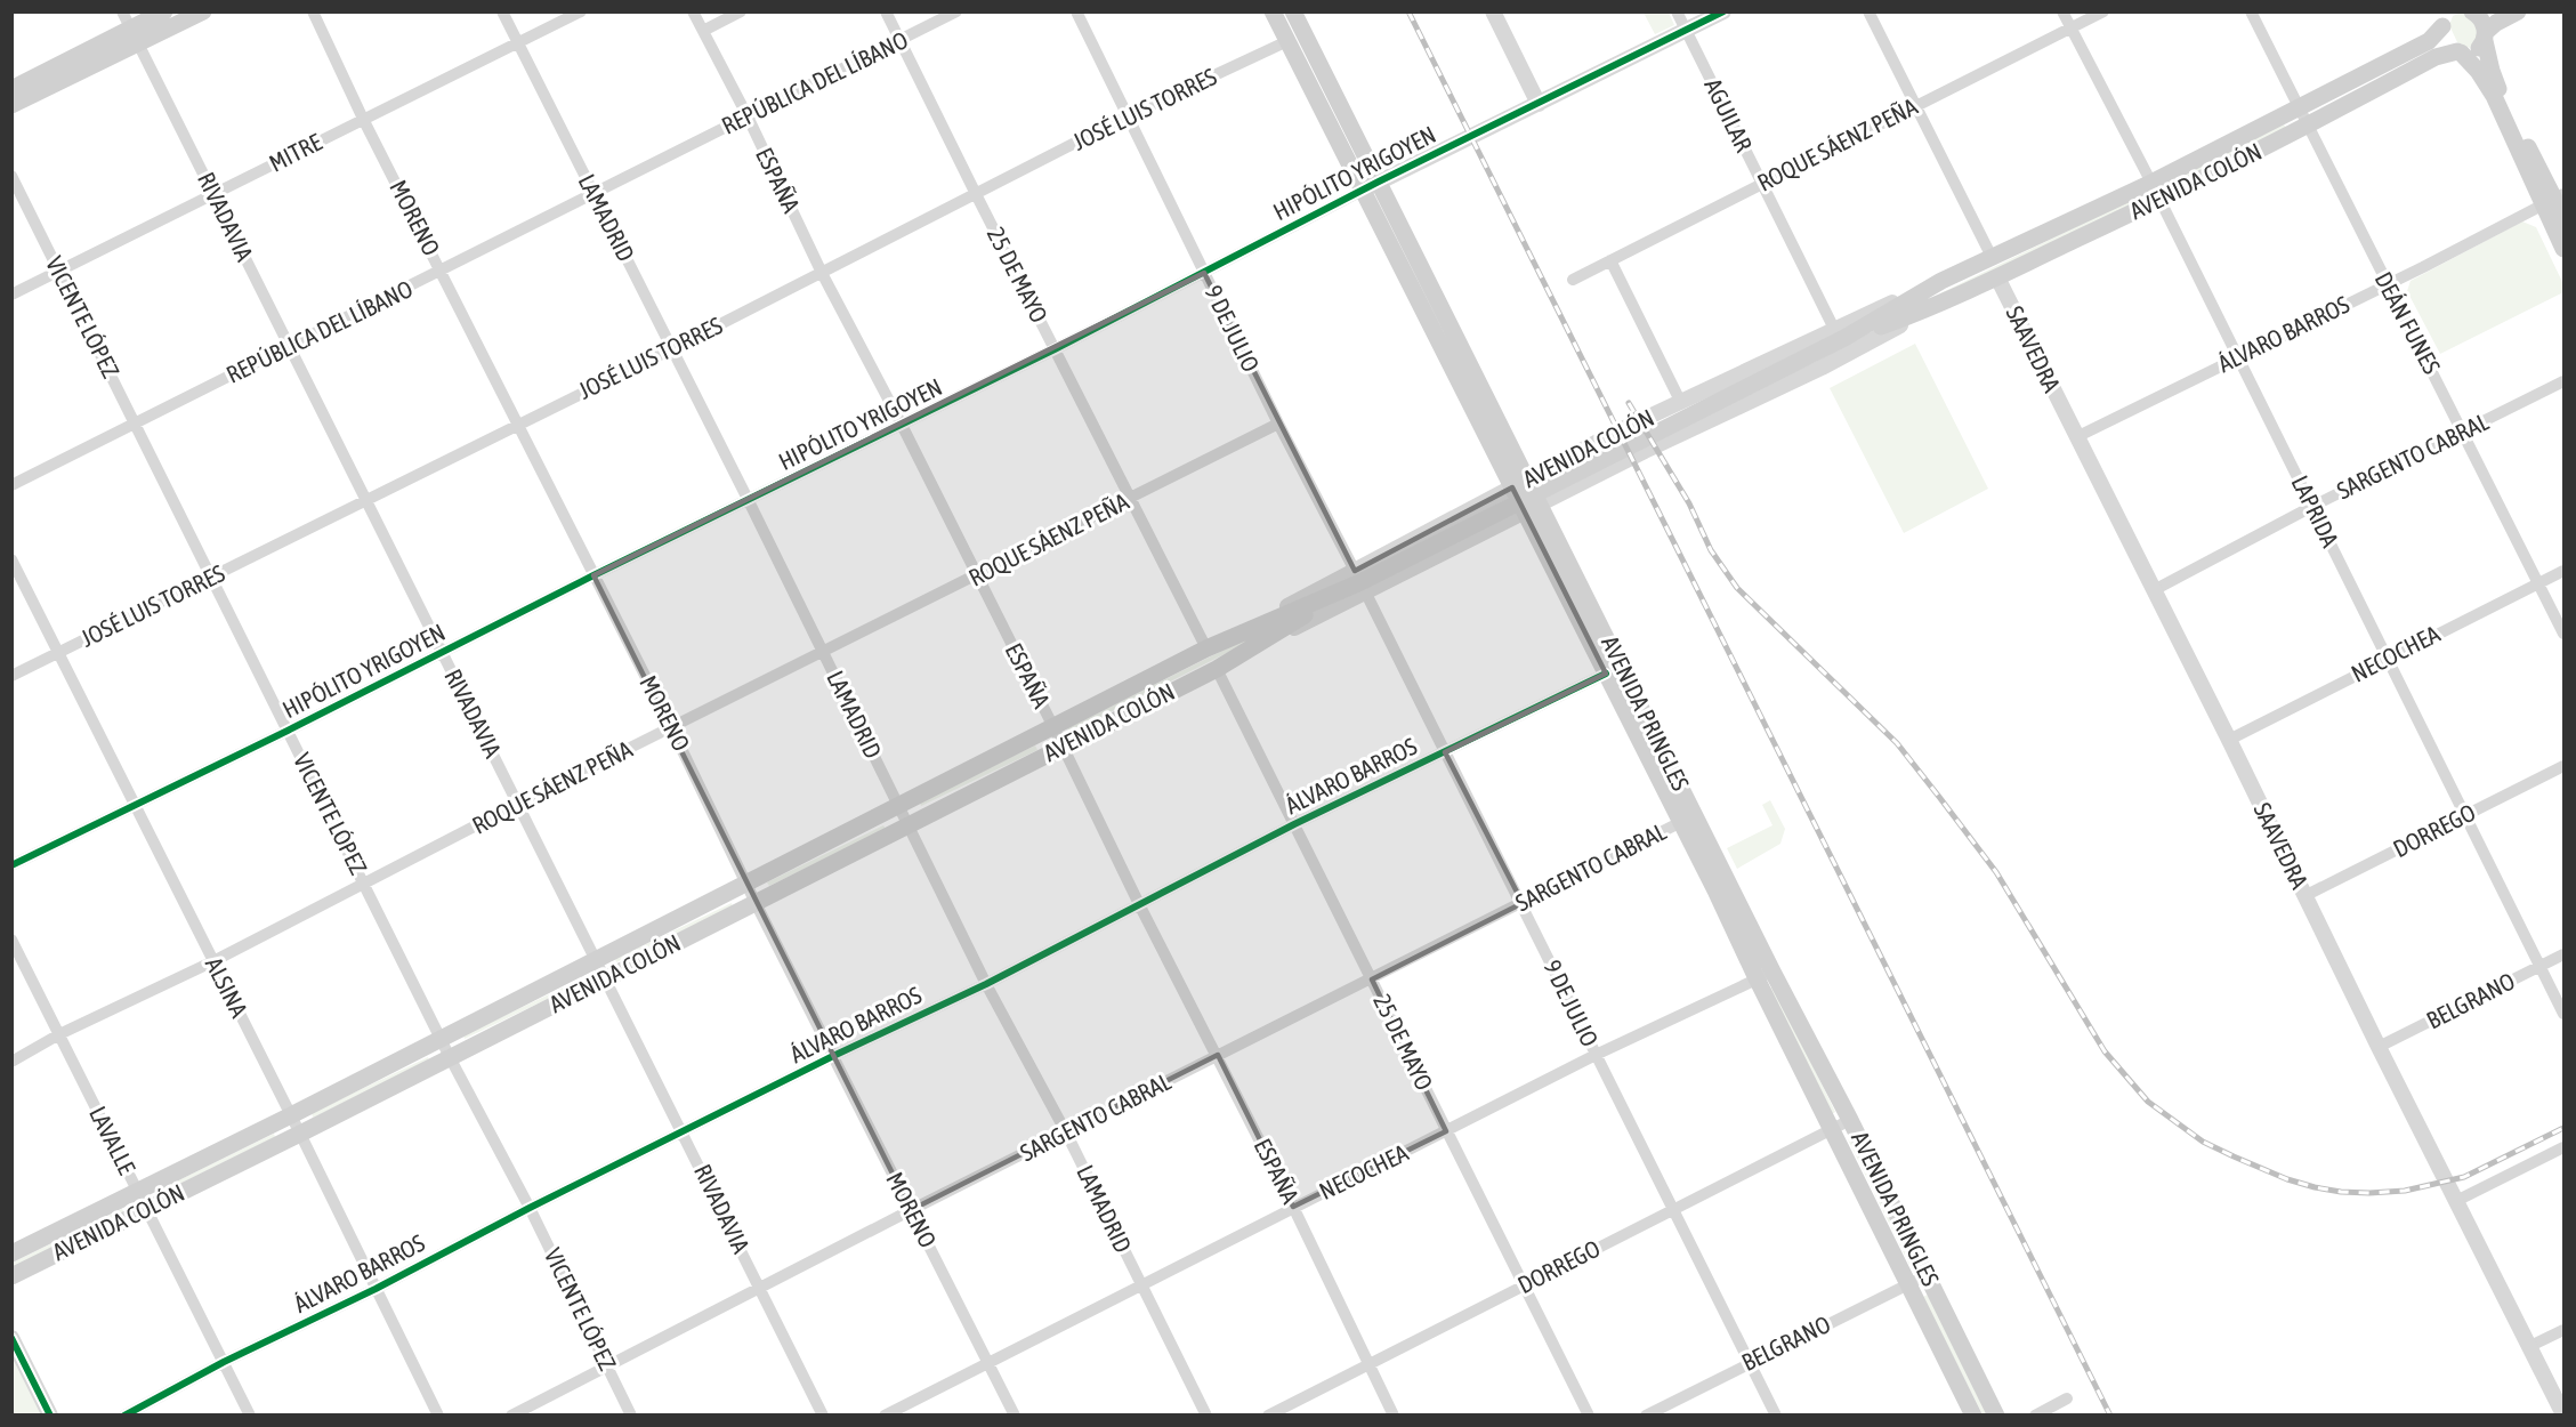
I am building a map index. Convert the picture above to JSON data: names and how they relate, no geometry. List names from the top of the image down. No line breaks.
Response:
{"streets":{"main road":["AVENIDA COLÓN","AVENIDA PRINGLES"],"street":["REPÚBLICA DEL LÍBANO","JOSÉ LUIS TORRES","AGUILAR","ROQUE SÁENZ PEÑA","MITRE","HIPÓLITO YRIGOYEN","ESPAÑA","RIVADAVIA","MORENO","LAMADRID","25 DE MAYO","VICENTE LÓPEZ","DEÁN FUNES","9 DE JULIO","ÁLVARO BARROS","SAAVEDRA","SARGENTO CABRAL","LAPRIDA","NECOCHEA","DORREGO","ALSINA","BELGRANO","LAVALLE"]},"crossings":[["REPÚBLICA DEL LÍBANO","ESPAÑA"],["REPÚBLICA DEL LÍBANO","RIVADAVIA"],["REPÚBLICA DEL LÍBANO","MORENO"],["REPÚBLICA DEL LÍBANO","LAMADRID"],["REPÚBLICA DEL LÍBANO","25 DE MAYO"],["REPÚBLICA DEL LÍBANO","VICENTE LÓPEZ"],["JOSÉ LUIS TORRES","ESPAÑA"],["JOSÉ LUIS TORRES","RIVADAVIA"],["JOSÉ LUIS TORRES","MORENO"],["JOSÉ LUIS TORRES","LAMADRID"],["JOSÉ LUIS TORRES","25 DE MAYO"],["JOSÉ LUIS TORRES","VICENTE LÓPEZ"],["JOSÉ LUIS TORRES","9 DE JULIO"],["JOSÉ LUIS TORRES","AVENIDA PRINGLES"],["JOSÉ LUIS TORRES","ALSINA"],["AGUILAR","ROQUE SÁENZ PEÑA"],["AGUILAR","HIPÓLITO YRIGOYEN"],["AGUILAR","AVENIDA COLÓN"],["ROQUE SÁENZ PEÑA","ESPAÑA"],["ROQUE SÁENZ PEÑA","RIVADAVIA"],["ROQUE SÁENZ PEÑA","MORENO"],["ROQUE SÁENZ PEÑA","LAMADRID"],["ROQUE SÁENZ PEÑA","25 DE MAYO"],["ROQUE SÁENZ PEÑA","VICENTE LÓPEZ"],["ROQUE SÁENZ PEÑA","9 DE JULIO"],["ROQUE SÁENZ PEÑA","LAPRIDA"],["ROQUE SÁENZ PEÑA","ALSINA"],["ROQUE SÁENZ PEÑA","LAVALLE"],["MITRE","RIVADAVIA"],["MITRE","MORENO"],["MITRE","LAMADRID"],["MITRE","VICENTE LÓPEZ"],["HIPÓLITO YRIGOYEN","ESPAÑA"],["HIPÓLITO YRIGOYEN","RIVADAVIA"],["HIPÓLITO YRIGOYEN","MORENO"],["HIPÓLITO YRIGOYEN","LAMADRID"],["HIPÓLITO YRIGOYEN","25 DE MAYO"],["HIPÓLITO YRIGOYEN","VICENTE LÓPEZ"],["HIPÓLITO YRIGOYEN","9 DE JULIO"],["HIPÓLITO YRIGOYEN","AVENIDA PRINGLES"],["HIPÓLITO YRIGOYEN","ALSINA"],["ESPAÑA","AVENIDA COLÓN"],["ESPAÑA","ÁLVARO BARROS"],["ESPAÑA","SARGENTO CABRAL"],["ESPAÑA","NECOCHEA"],["ESPAÑA","DORREGO"],["AVENIDA COLÓN","RIVADAVIA"],["AVENIDA COLÓN","MORENO"],["AVENIDA COLÓN","LAMADRID"],["AVENIDA COLÓN","25 DE MAYO"],["AVENIDA COLÓN","VICENTE LÓPEZ"],["AVENIDA COLÓN","DEÁN FUNES"],["AVENIDA COLÓN","9 DE JULIO"],["AVENIDA COLÓN","SAAVEDRA"],["AVENIDA COLÓN","LAPRIDA"],["AVENIDA COLÓN","AVENIDA PRINGLES"],["AVENIDA COLÓN","ALSINA"],["AVENIDA COLÓN","LAVALLE"],["RIVADAVIA","ÁLVARO BARROS"],["RIVADAVIA","SARGENTO CABRAL"],["MORENO","ÁLVARO BARROS"],["MORENO","SARGENTO CABRAL"],["MORENO","NECOCHEA"],["LAMADRID","ÁLVARO BARROS"],["LAMADRID","SARGENTO CABRAL"],["LAMADRID","NECOCHEA"],["25 DE MAYO","ÁLVARO BARROS"],["25 DE MAYO","SARGENTO CABRAL"],["25 DE MAYO","NECOCHEA"],["25 DE MAYO","DORREGO"],["VICENTE LÓPEZ","ÁLVARO BARROS"],["VICENTE LÓPEZ","SARGENTO CABRAL"],["DEÁN FUNES","ÁLVARO BARROS"],["DEÁN FUNES","SARGENTO CABRAL"],["DEÁN FUNES","NECOCHEA"],["9 DE JULIO","ÁLVARO BARROS"],["9 DE JULIO","SARGENTO CABRAL"],["9 DE JULIO","NECOCHEA"],["9 DE JULIO","DORREGO"],["9 DE JULIO","BELGRANO"],["ÁLVARO BARROS","SAAVEDRA"],["ÁLVARO BARROS","LAPRIDA"],["ÁLVARO BARROS","AVENIDA PRINGLES"],["ÁLVARO BARROS","ALSINA"],["ÁLVARO BARROS","LAVALLE"],["SAAVEDRA","SARGENTO CABRAL"],["SAAVEDRA","NECOCHEA"],["SAAVEDRA","DORREGO"],["SAAVEDRA","BELGRANO"],["SARGENTO CABRAL","LAPRIDA"],["SARGENTO CABRAL","AVENIDA PRINGLES"],["LAPRIDA","NECOCHEA"],["LAPRIDA","DORREGO"],["LAPRIDA","BELGRANO"],["NECOCHEA","AVENIDA PRINGLES"],["AVENIDA PRINGLES","DORREGO"],["AVENIDA PRINGLES","BELGRANO"]]}
